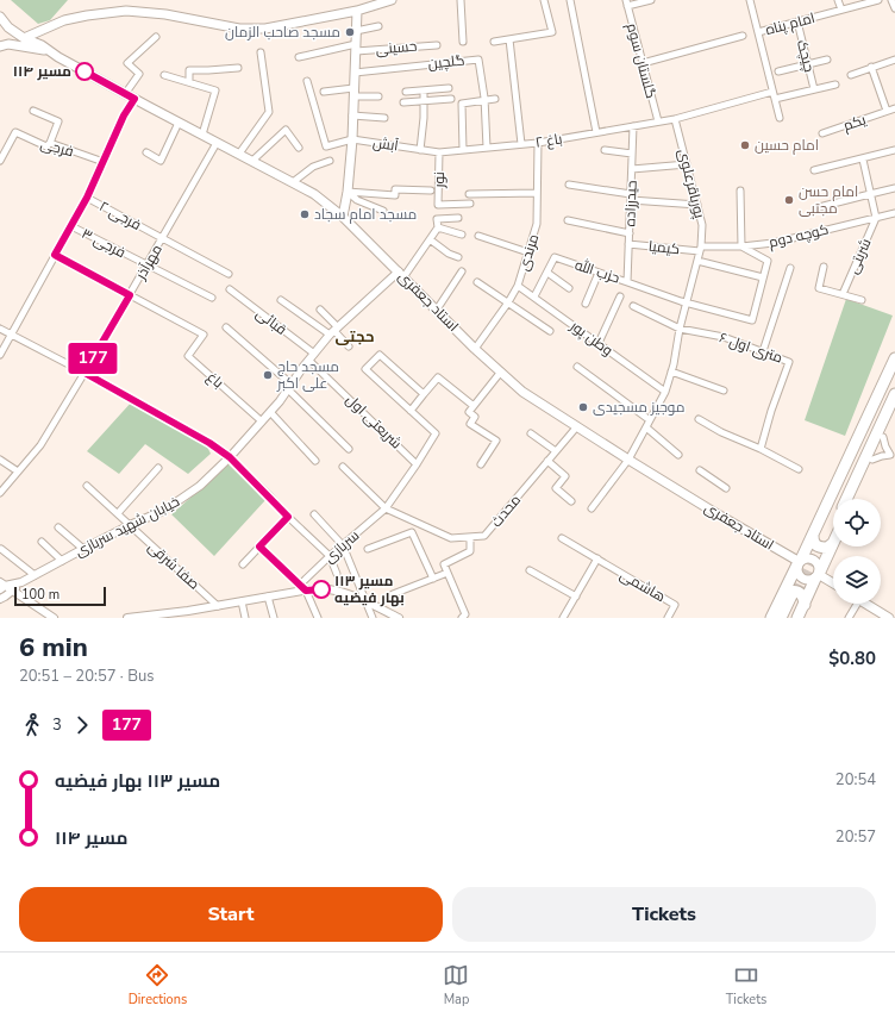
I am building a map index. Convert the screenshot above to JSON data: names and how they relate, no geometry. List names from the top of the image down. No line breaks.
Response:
{"streets":{"main road":["استاد جعفری"],"street":["امام پناه","حسینی","چیچک","گلستان سوم","گلچین","یکم","باغ ۲","آبش","فرجی","نور","پورباقرعلوی","حیدرزاده","فرجی ۲","کوچه دوم","فرجی ۳","کیمیا","مرندی","شربتی","مهرآذر","حزب الله","قبائی","وطن پور","۶ متری اول","باغ","شریعتی اول","محدث","خیابان شهید سربازی","سربازی","صفا شرقی","هاشمی"]},"crossings":[["امام پناه","چیچک"],["گلستان سوم","باغ ۲"],["گلچین","باغ ۲"],["باغ ۲","آبش"],["باغ ۲","نور"],["باغ ۲","حیدرزاده"],["باغ ۲","مرندی"],["آبش","نور"],["پورباقرعلوی","کوچه دوم"],["پورباقرعلوی","کیمیا"],["پورباقرعلوی","حزب الله"],["پورباقرعلوی","استاد جعفری"],["پورباقرعلوی","وطن پور"],["پورباقرعلوی","۶ متری اول"],["حیدرزاده","کیمیا"],["حیدرزاده","حزب الله"],["فرجی ۲","مهرآذر"],["کوچه دوم","کیمیا"],["کوچه دوم","شربتی"],["فرجی ۳","مهرآذر"],["مرندی","استاد جعفری"],["مرندی","وطن پور"],["مهرآذر","استاد جعفری"],["مهرآذر","باغ"],["حزب الله","وطن پور"],["استاد جعفری","محدث"],["استاد جعفری","خیابان شهید سربازی"],["قبائی","خیابان شهید سربازی"],["باغ","خیابان شهید سربازی"],["شریعتی اول","خیابان شهید سربازی"],["شریعتی اول","سربازی"],["محدث","سربازی"],["خیابان شهید سربازی","صفا شرقی"]],"districts":["حجتی"],"places":["مسجد صاحب الزمان","مسیر ۱۱۴","امام حسین","امام حسن مجتبی","مسجد امام سجاد","مسجد حاج علی اکبر","موجیز مسجیدی","مسیر ۱۱۳ بهار فیضیه"],"lines":["bus line 177"],"scale_bar":"100 m","page":{"on_map":"177","scale":"100 m","heading":["6 min","20:51 – 20:57 · Bus","$0.80"],"legs":["3","177"],"list":[{"name":"مسیر ۱۱۳ بهار فیضیه","value":"20:54"},{"name":"مسیر ۱۱۴","value":"20:57"}],"buttons":["Start","Tickets"],"tabs":["Directions","Map","Tickets"]}}
